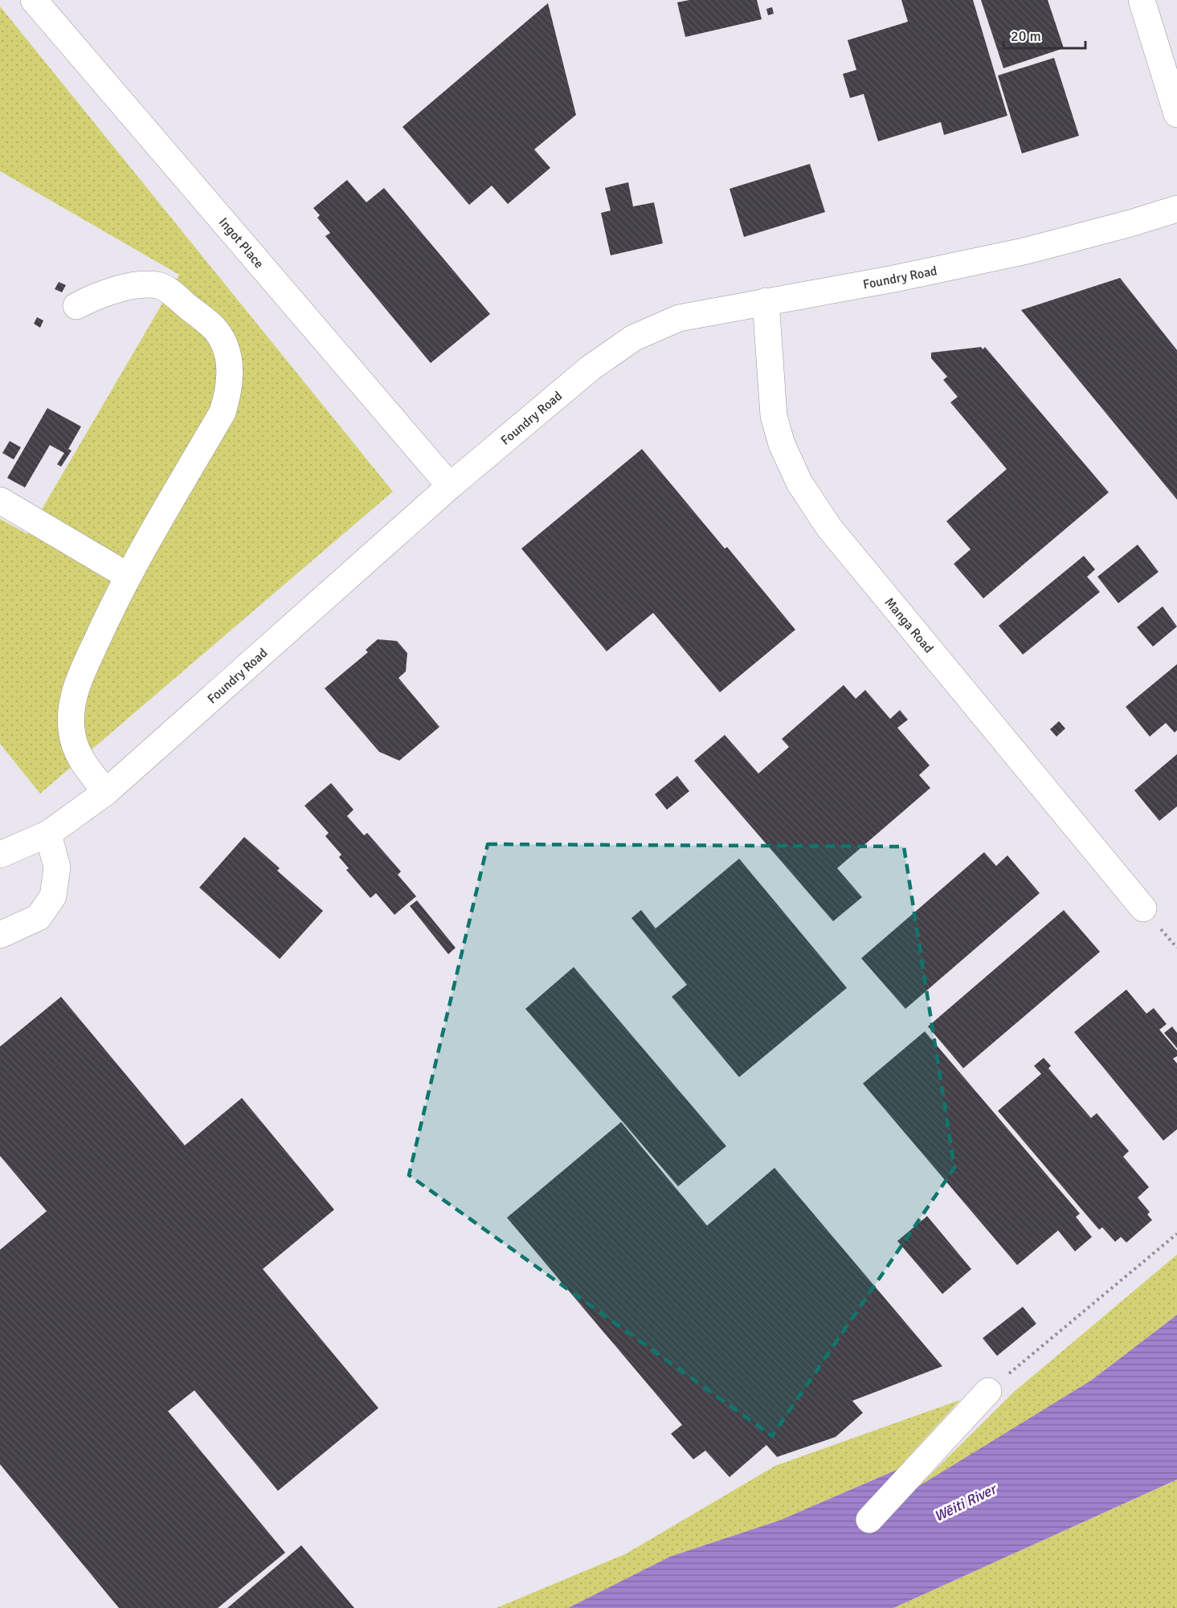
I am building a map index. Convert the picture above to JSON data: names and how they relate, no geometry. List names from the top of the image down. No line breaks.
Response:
{"streets":{"street":["Ingot Place","Foundry Road","Manga Road"]},"crossings":[["Ingot Place","Foundry Road"],["Foundry Road","Manga Road"]],"water":["Wēiti River"],"scale_bar":"20 m"}
